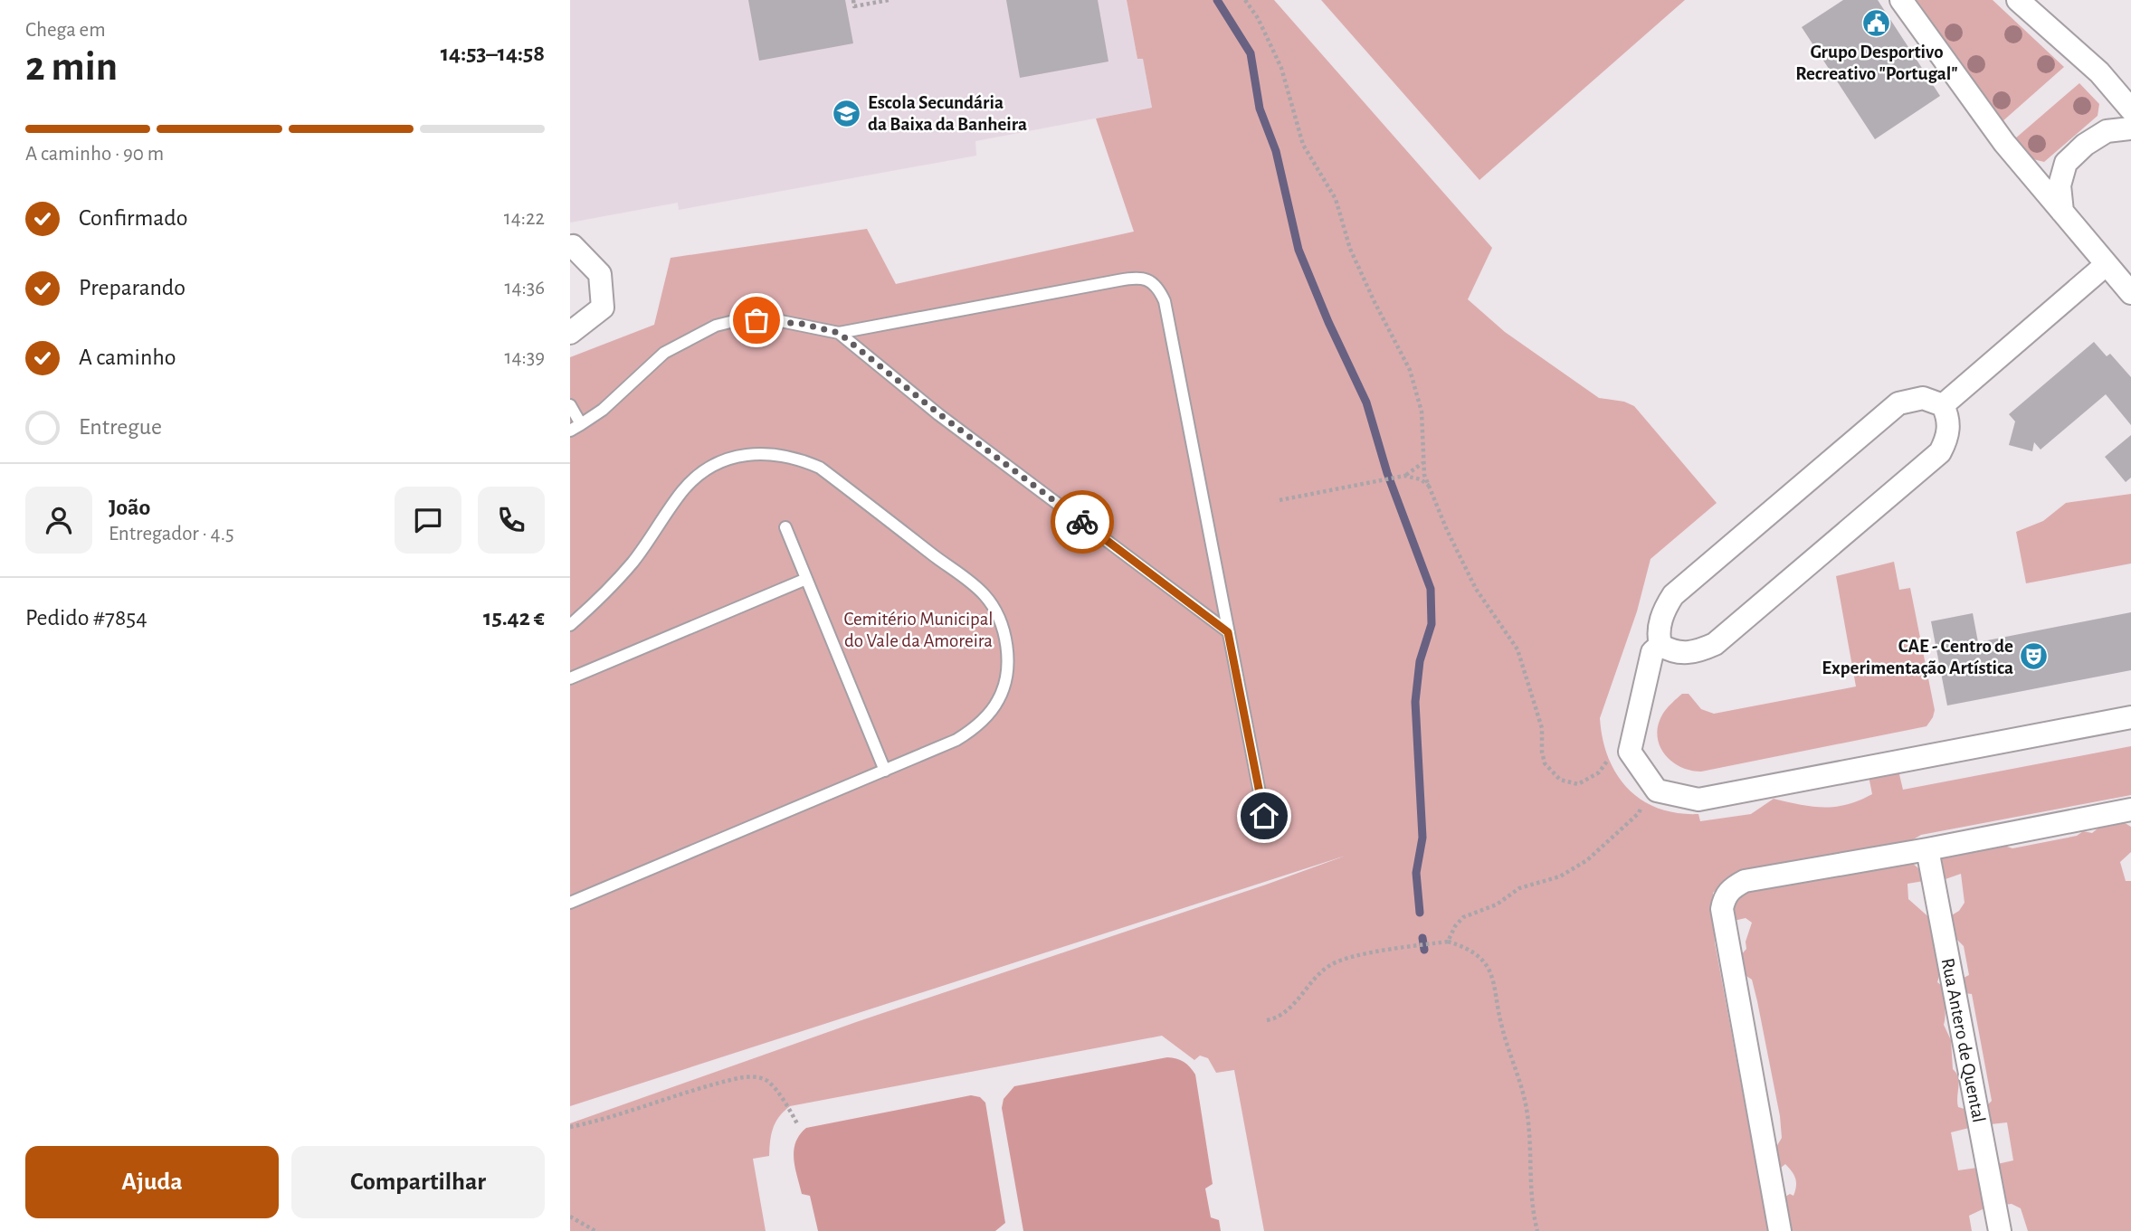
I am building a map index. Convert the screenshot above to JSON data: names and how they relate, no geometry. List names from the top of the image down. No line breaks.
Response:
{"streets":{"street":["Rua Antero de Quental"]},"parks":["Cemitério Municipal do Vale da Amoreira"],"places":{"public building":["Grupo Desportivo Recreativo \"Portugal\""],"school or university":["Escola Secundária da Baixa da Banheira"],"theatre":["CAE - Centro de Experimentação Artística"]},"page":{"heading":["2 min","Chega em","14:53–14:58"],"panel":["João","Entregador · 4.5","Pedido #7854","15.42 €"],"bar":"A caminho · 90 m","list":[["Confirmado","14:22"],["Preparando","14:36"],["A caminho","14:39"],"Entregue"],"buttons":["Ajuda","Compartilhar"]}}
